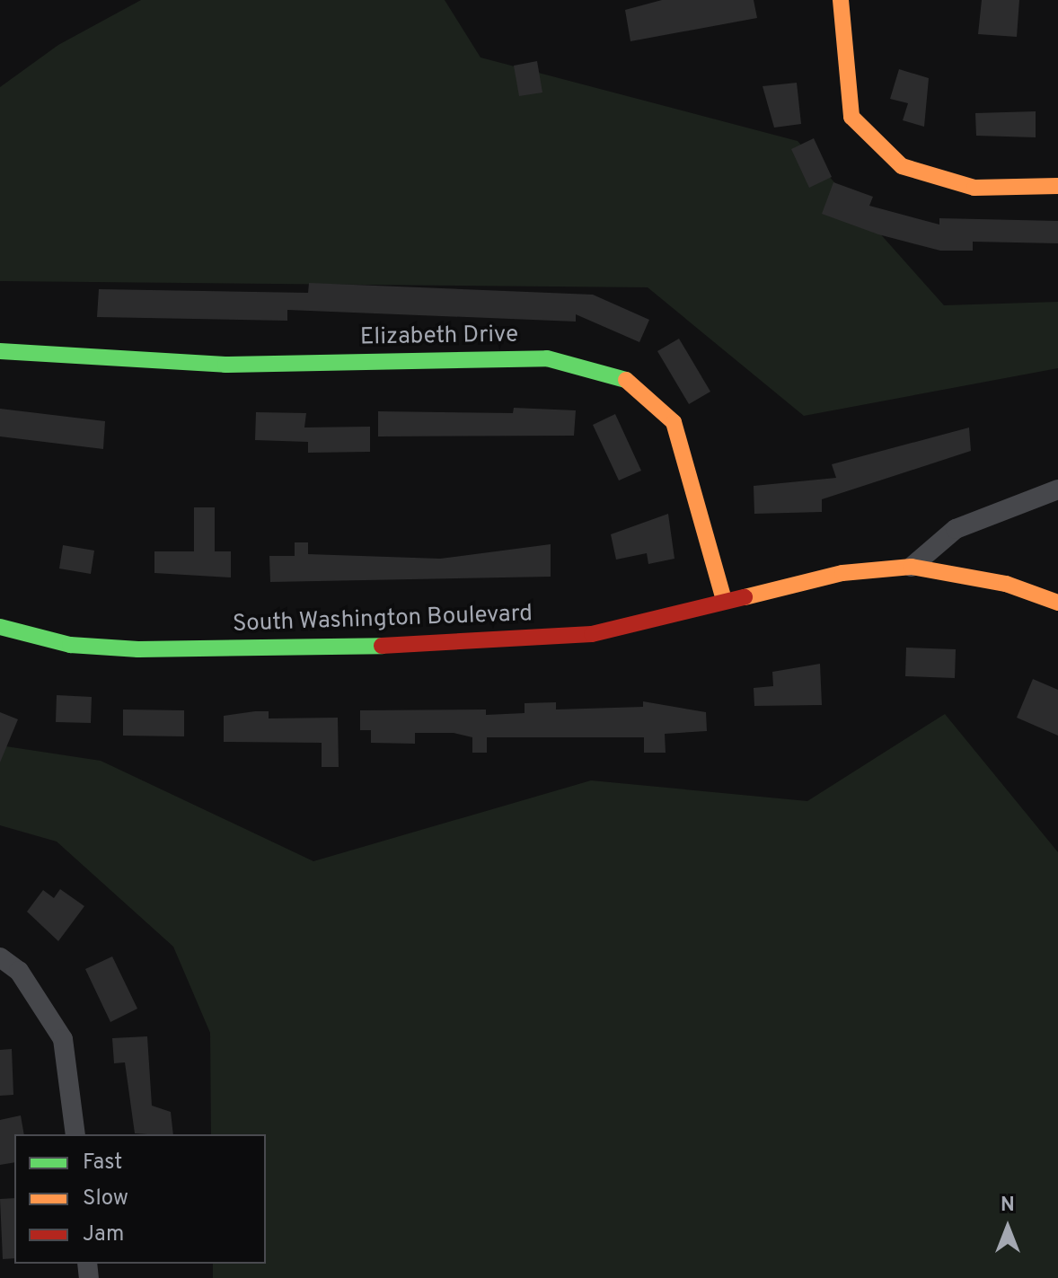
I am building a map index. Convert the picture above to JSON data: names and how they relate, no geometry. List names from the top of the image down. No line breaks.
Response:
{"streets":{"street":["Elizabeth Drive","South Washington Boulevard"]},"crossings":[["Elizabeth Drive","South Washington Boulevard"]],"legend":["Fast","Slow","Jam"],"north":"top"}
